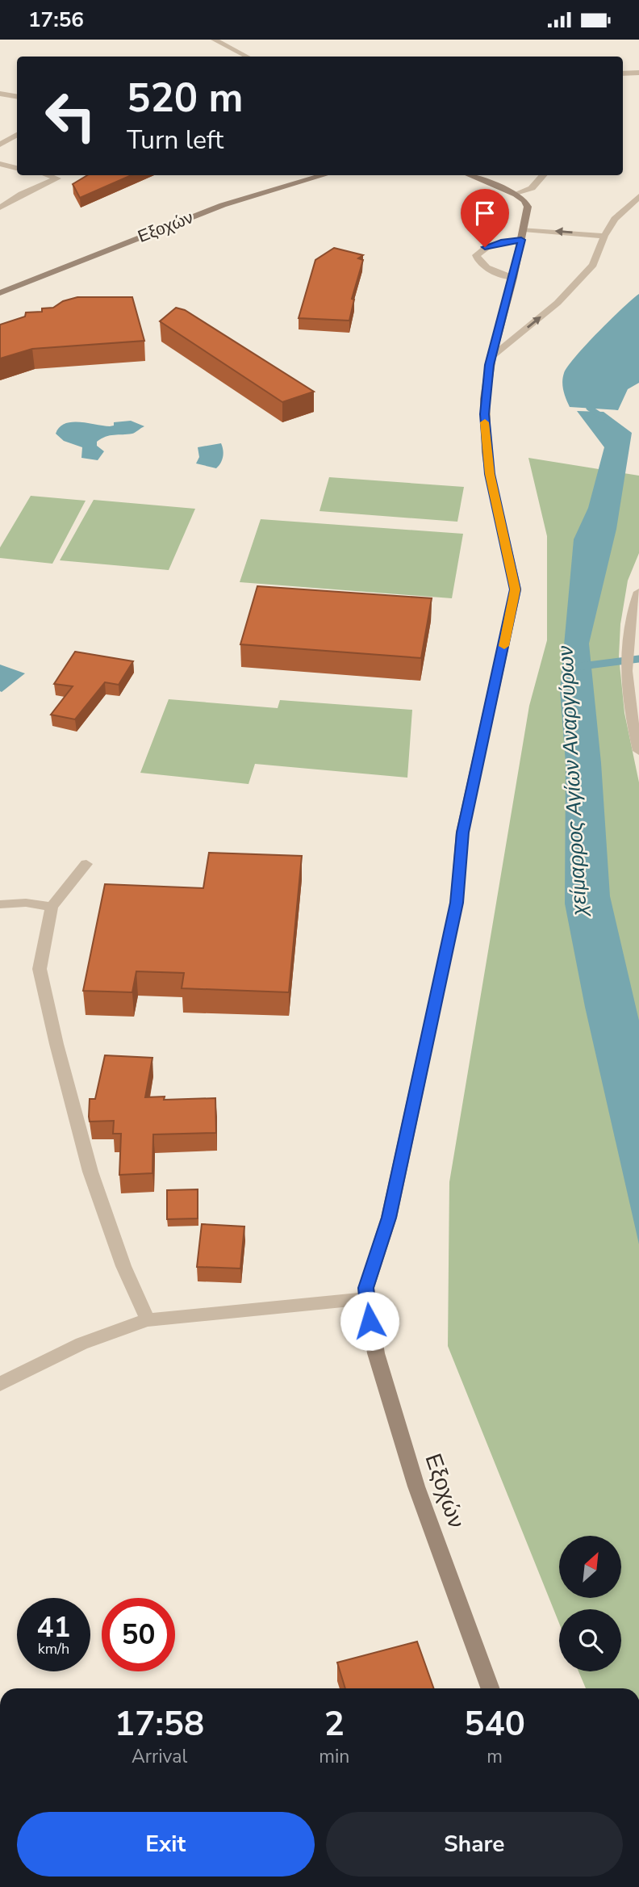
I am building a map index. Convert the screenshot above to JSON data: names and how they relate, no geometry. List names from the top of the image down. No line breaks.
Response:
{"streets":{"main road":["Εξοχών"]},"water":["χείμαρρος Αγίων Αναργύρων"],"north":"top right","page":{"status":"17:56","turn":["520 m","Turn left"],"speed":"41 km/h","limit":"50","eta":["17:58","Arrival","2","min","540","m"],"buttons":["Exit","Share"]}}
